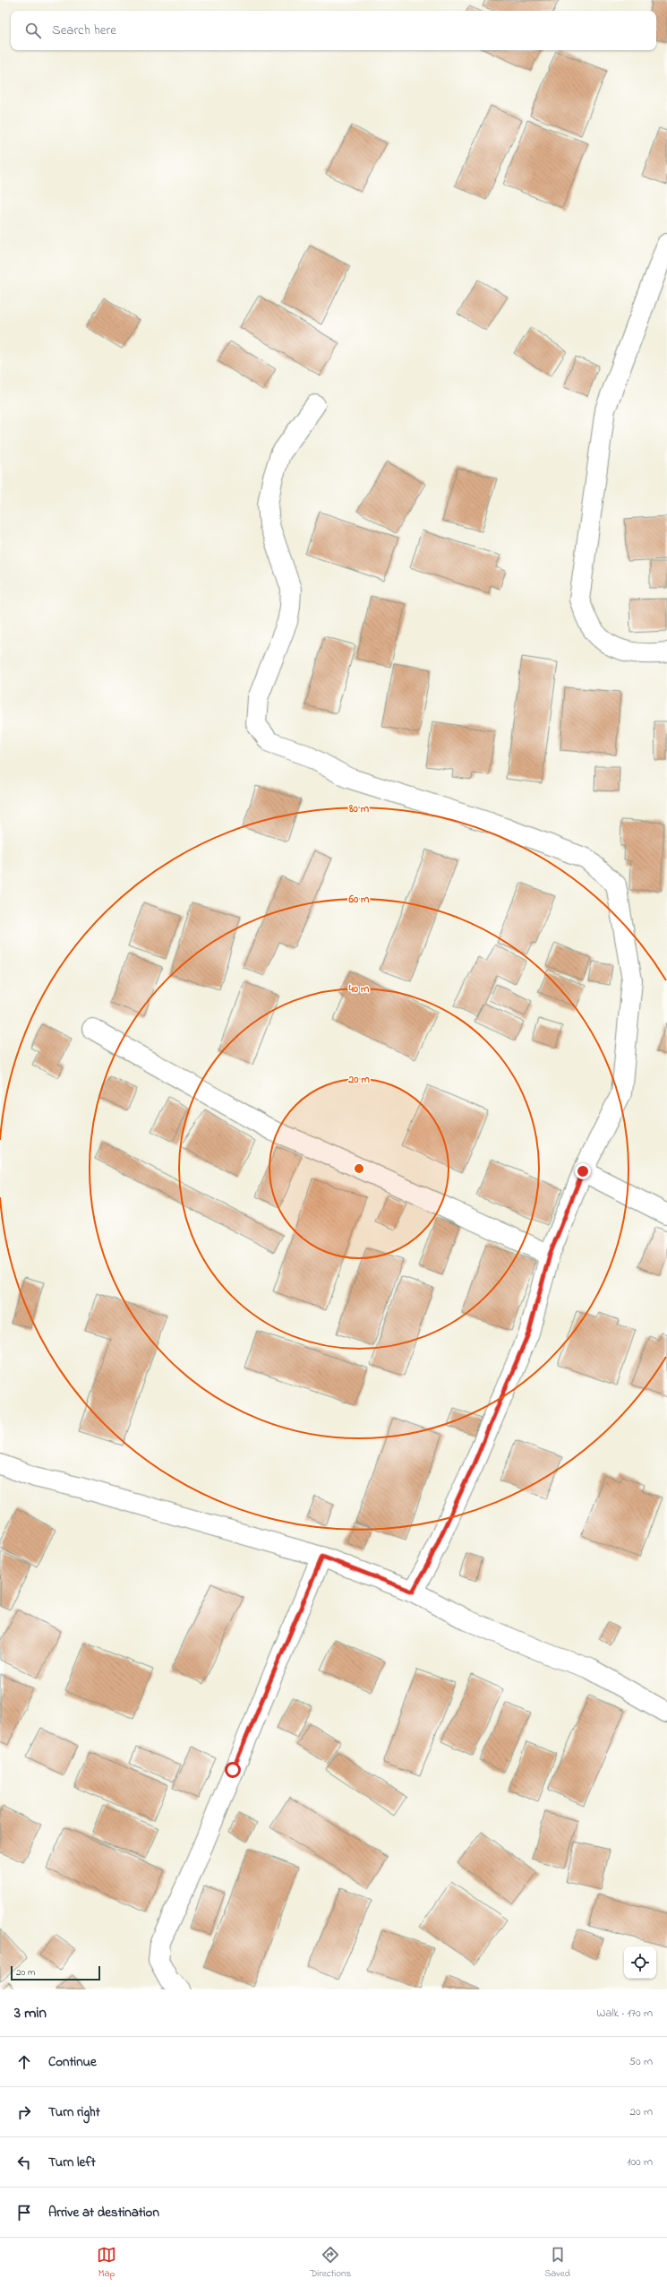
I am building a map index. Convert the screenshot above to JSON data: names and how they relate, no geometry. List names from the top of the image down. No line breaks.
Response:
{"scale_bar":"20 m","page":{"search":"Search here","scale":"20 m","heading":["3 min","Walk · 170 m"],"list":[["Continue","50 m"],["Turn right","20 m"],["Turn left","100 m"],"Arrive at destination"],"nav":["Map","Directions","Saved"]},"rings":["80 m","60 m","40 m","20 m"]}
